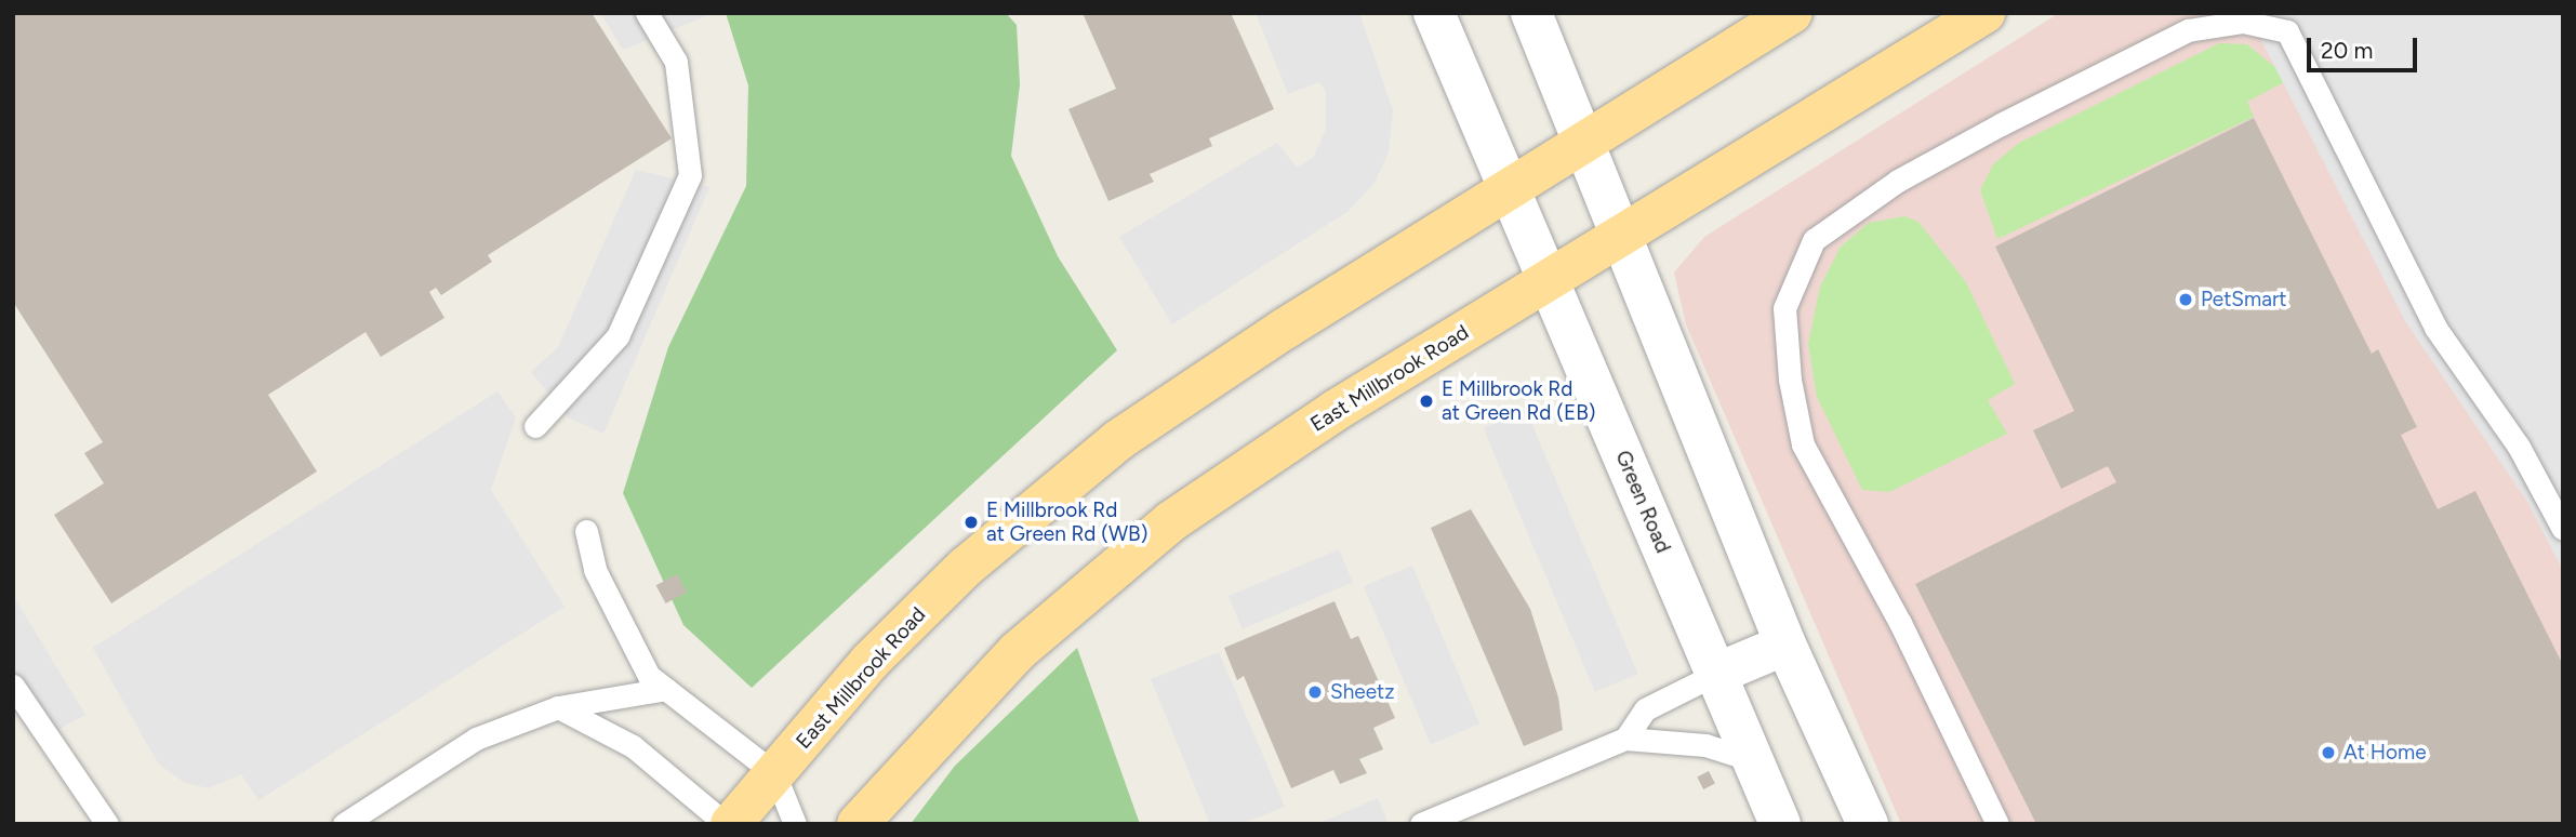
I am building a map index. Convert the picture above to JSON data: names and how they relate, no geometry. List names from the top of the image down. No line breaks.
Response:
{"streets":{"main road":["East Millbrook Road"],"street":["Green Road"]},"crossings":[["East Millbrook Road","Green Road"]],"places":["PetSmart","E Millbrook Rd at Green Rd (EB)","E Millbrook Rd at Green Rd (WB)","Sheetz","At Home"],"scale_bar":"20 m"}
